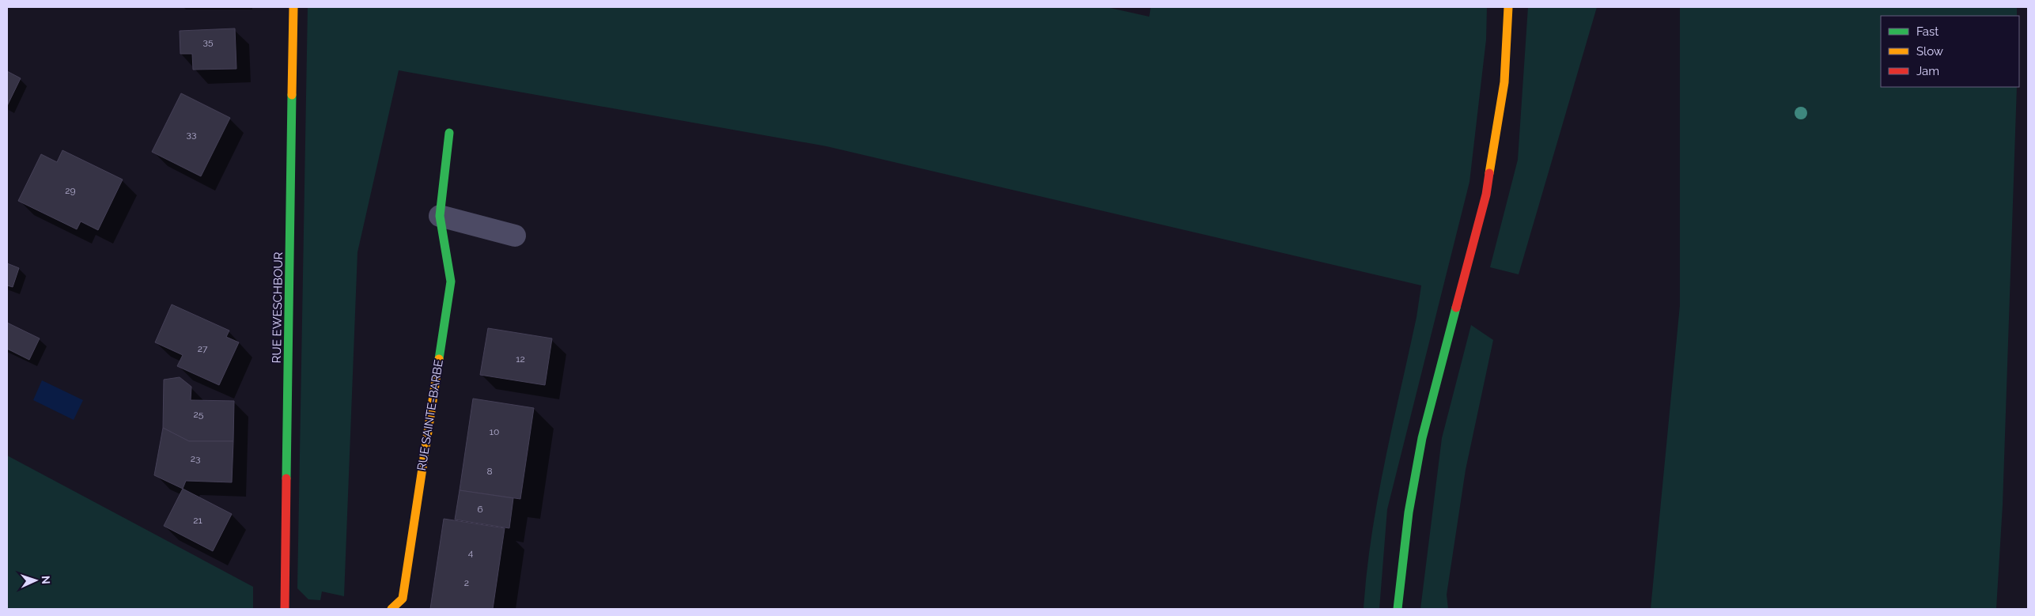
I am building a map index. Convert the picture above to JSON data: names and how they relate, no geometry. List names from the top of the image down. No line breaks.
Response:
{"streets":{"street":["RUE EWESCHBOUR","RUE SAINTE-BARBE"]},"house_numbers":["35","33","29","27","12","25","10","23","8","6","21","4","2"],"legend":["Fast","Slow","Jam"],"north":"right"}
